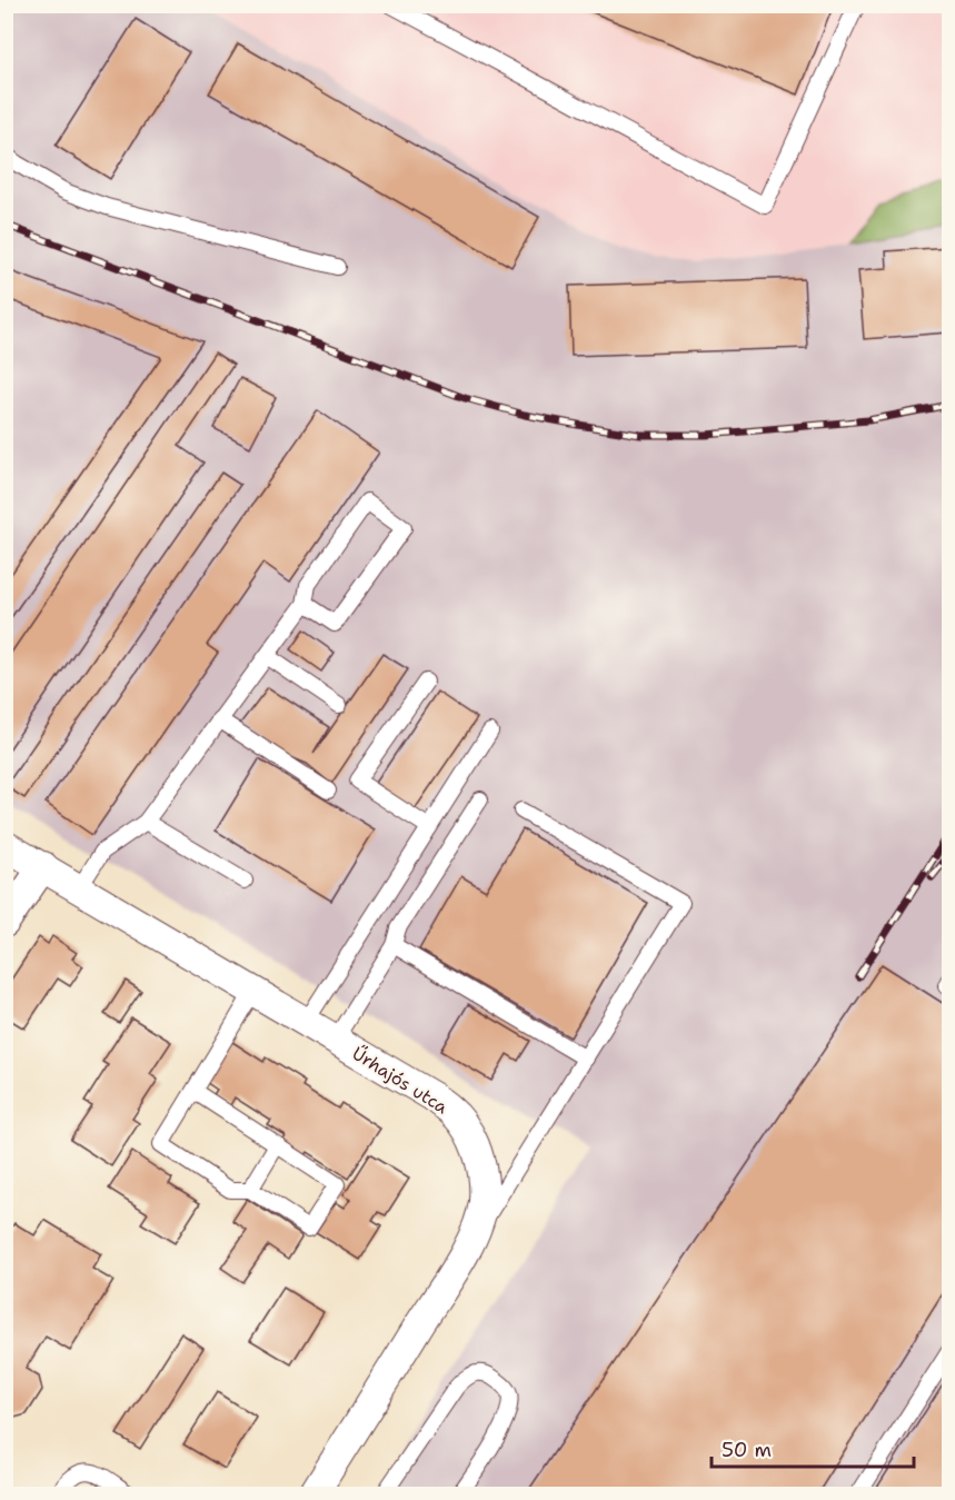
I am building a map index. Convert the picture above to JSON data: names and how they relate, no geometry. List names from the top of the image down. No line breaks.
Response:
{"streets":{"street":["Űrhajós utca"]},"scale_bar":"50 m"}
